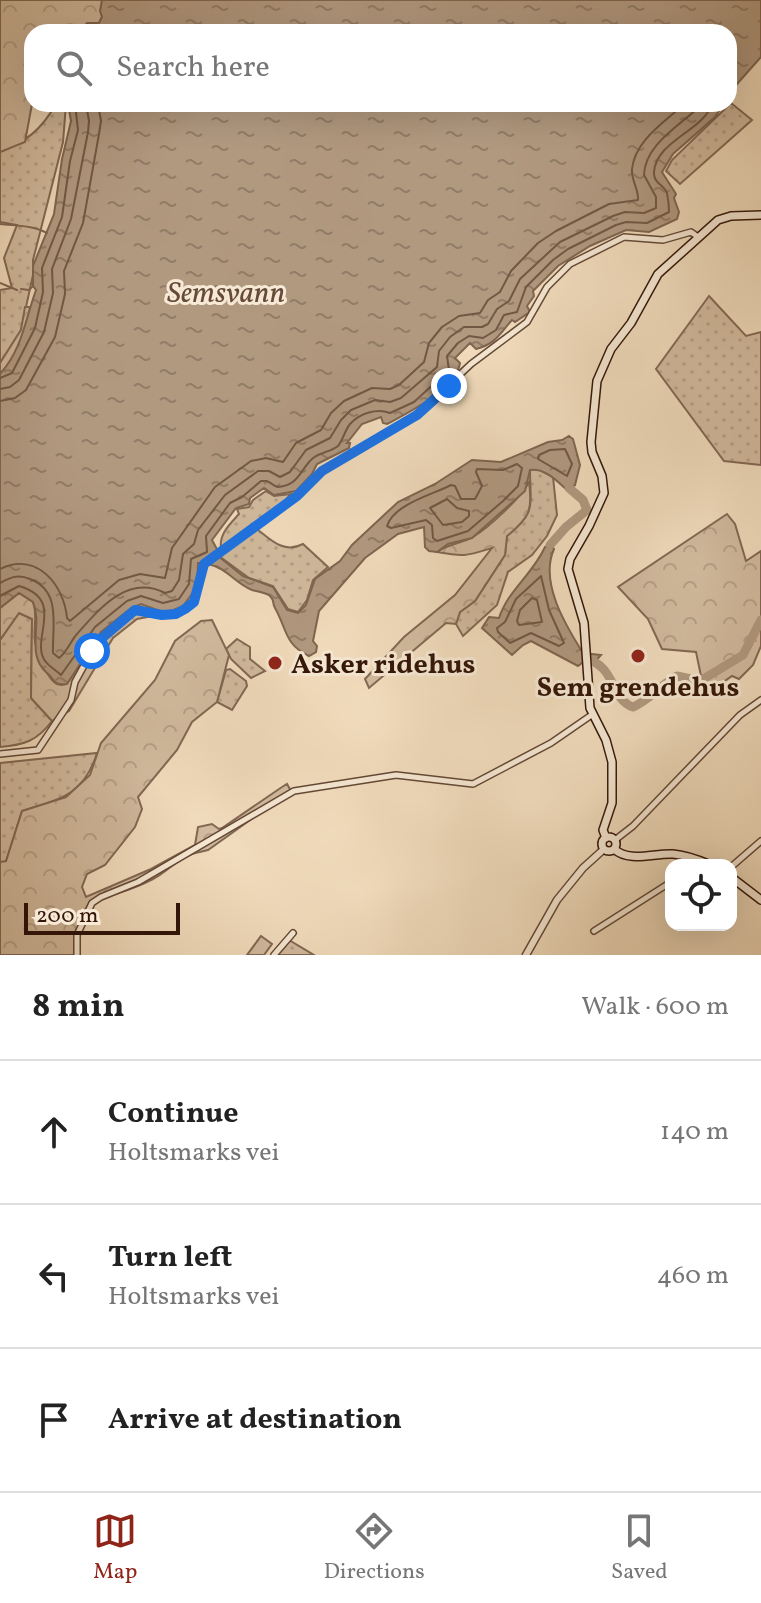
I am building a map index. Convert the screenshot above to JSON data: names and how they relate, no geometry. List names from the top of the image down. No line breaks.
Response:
{"water":["Semsvann"],"places":["Sem grendehus","Asker ridehus"],"scale_bar":"200 m","page":{"search":"Search here","scale":"200 m","heading":["8 min","Walk · 600 m"],"list":[["Continue","Holtsmarks vei","140 m"],["Turn left","Holtsmarks vei","460 m"],"Arrive at destination"],"nav":["Map","Directions","Saved"]}}
